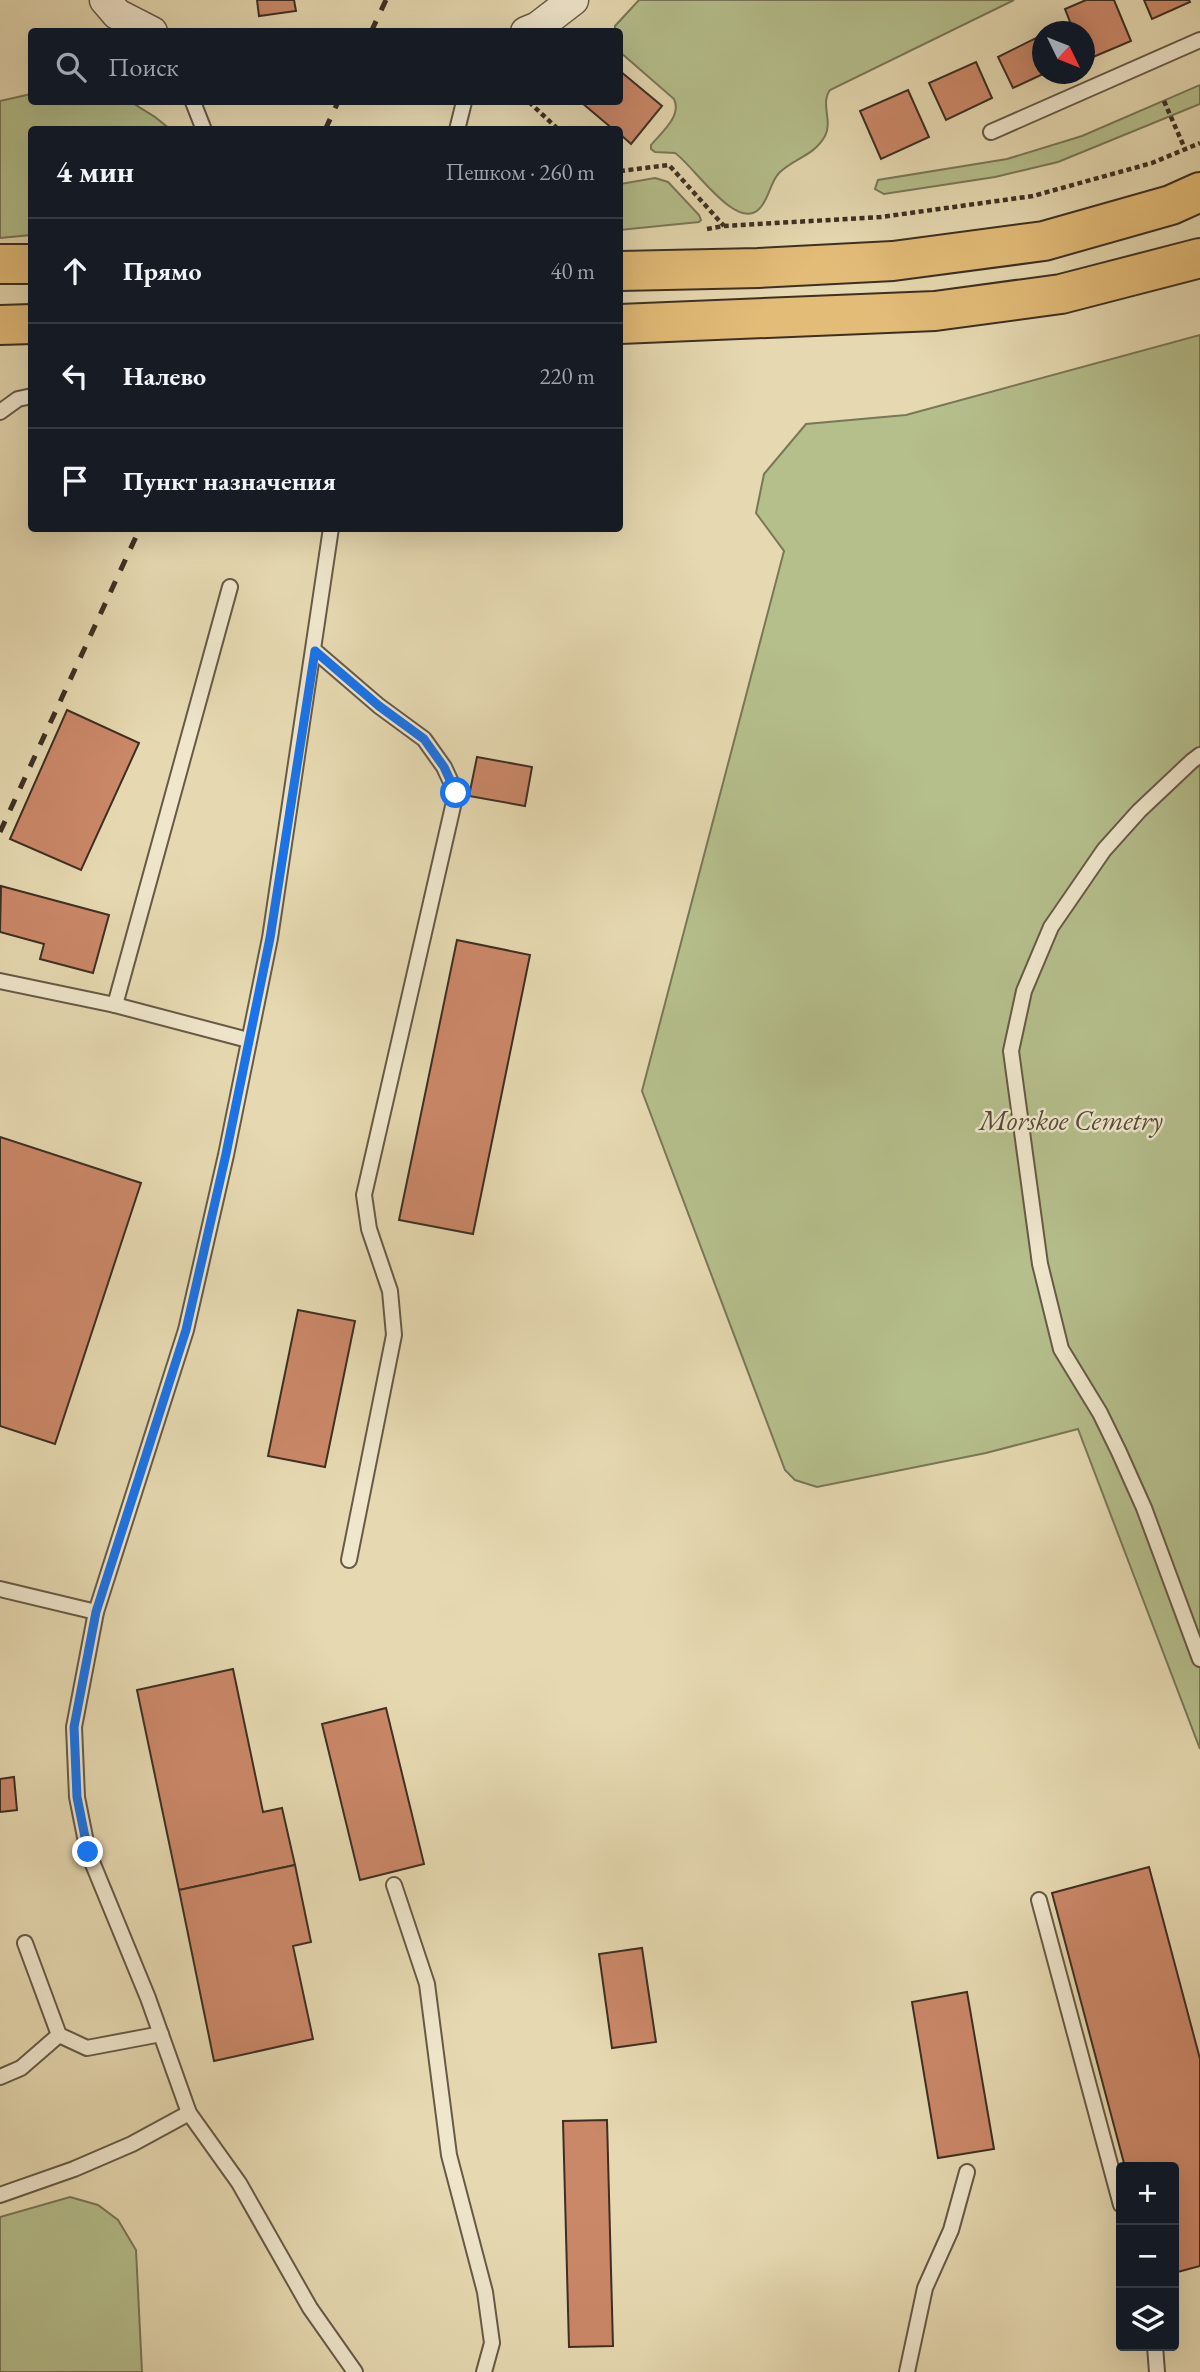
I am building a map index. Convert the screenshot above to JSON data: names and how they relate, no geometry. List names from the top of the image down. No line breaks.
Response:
{"parks":["Morskoe Cemetry"],"north":"bottom right","page":{"search":"Поиск","heading":["4 мин","Пешком · 260 m"],"list":[["Прямо","40 m"],["Налево","220 m"],"Пункт назначения"],"map_buttons":["+","−"]}}
